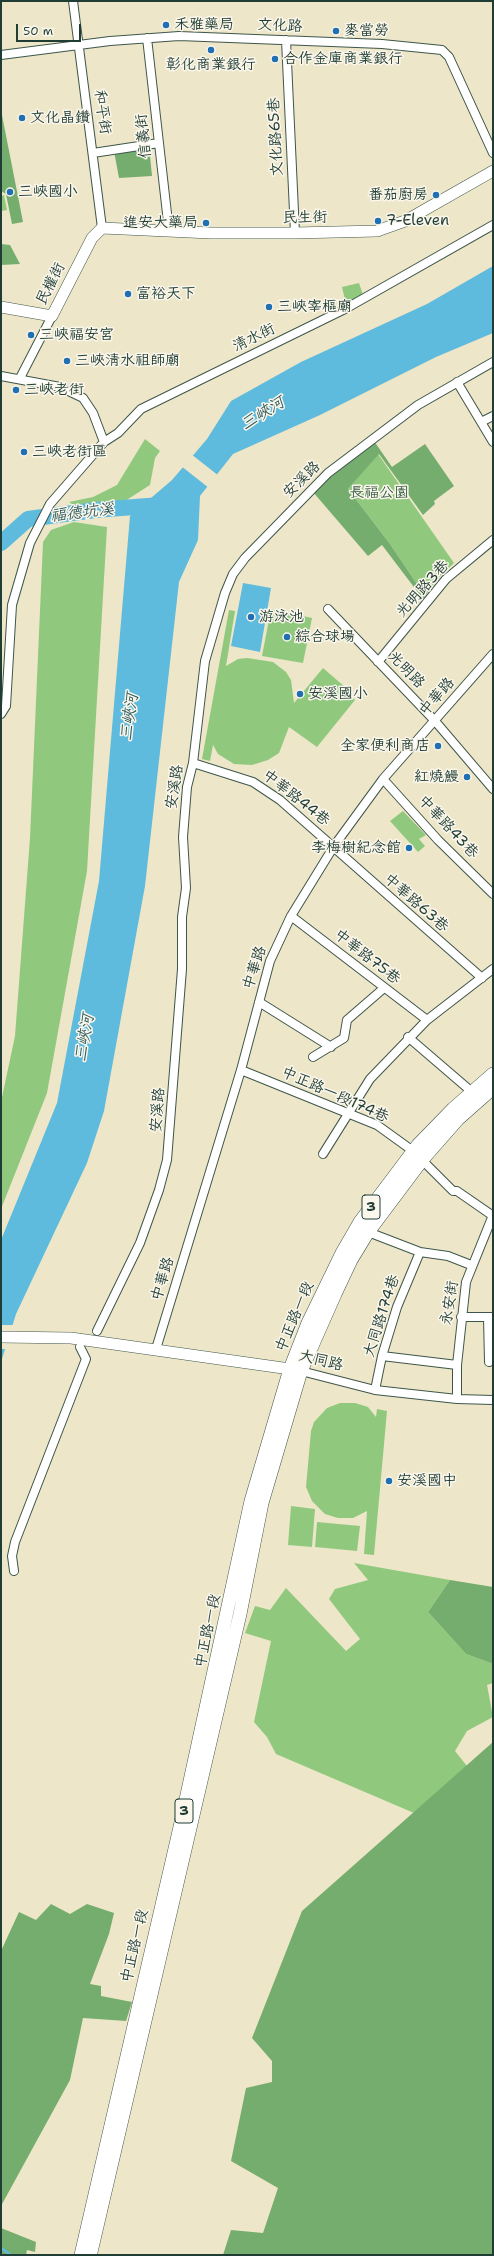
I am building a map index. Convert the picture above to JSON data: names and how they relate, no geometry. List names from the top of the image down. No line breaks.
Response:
{"streets":{"main road":["3","中正路一段"],"street":["文化路","和平街","信義街","文化路65巷","民生街","民權街","清水街","安溪路","光明路3巷","光明路","中華路","中華路44巷","中華路43巷","中華路63巷","中華路75巷","中正路一段174巷","永安街","大同路174巷","大同路"]},"crossings":[["文化路","和平街"],["文化路","信義街"],["文化路","文化路65巷"],["和平街","民生街"],["和平街","民權街"],["信義街","民生街"],["文化路65巷","民生街"],["民生街","民權街"],["安溪路","中華路44巷"],["光明路3巷","光明路"],["光明路","中華路"],["中華路","中華路44巷"],["中華路","中華路43巷"],["中華路","中華路63巷"],["中華路","中華路75巷"],["中華路","中正路一段174巷"],["中華路","大同路"],["中華路44巷","中華路63巷"],["中正路一段174巷","永安街"],["中正路一段174巷","中正路一段"],["永安街","大同路"],["大同路174巷","大同路"],["中正路一段","大同路"]],"water":["三峽河","福德坑溪"],"parks":["長福公園"],"places":["禾雅藥局","麥當勞","彰化商業銀行","合作金庫商業銀行","文化晶鑽","三峽國小","番茄廚房","7-Eleven","進安大藥局","富裕天下","三峽宰樞廟","三峽福安宮","三峽清水祖師廟","三峽老街","三峽老街區","游泳池","綜合球場","安溪國小","全家便利商店","紅燒鰻","李梅樹紀念館","安溪國中"],"scale_bar":"50 m"}
